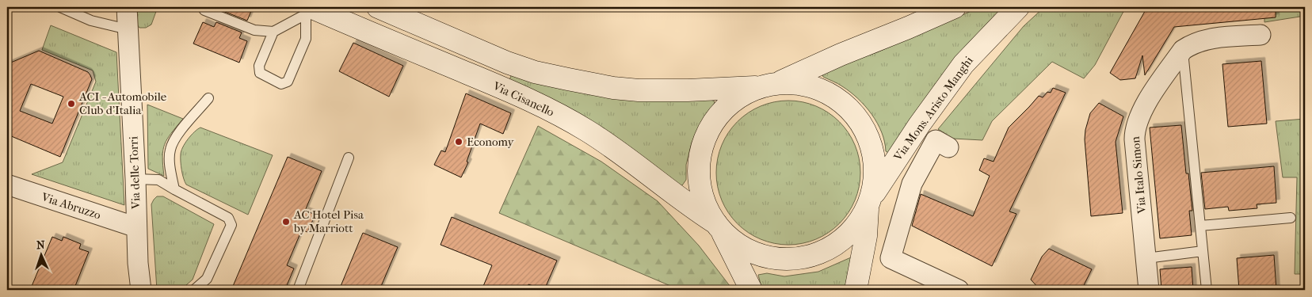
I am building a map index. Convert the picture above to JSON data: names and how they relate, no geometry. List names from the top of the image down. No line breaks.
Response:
{"streets":{"main road":["Via Cisanello","Via Mons. Aristo Manghi"],"street":["Via delle Torri","Via Italo Simon","Via Abruzzo"]},"crossings":[["Via Cisanello","Via Mons. Aristo Manghi"],["Via delle Torri","Via Abruzzo"]],"places":["ACI - Automobile Club d'Italia","Economy","AC Hotel Pisa by Marriott"],"north":"top"}
